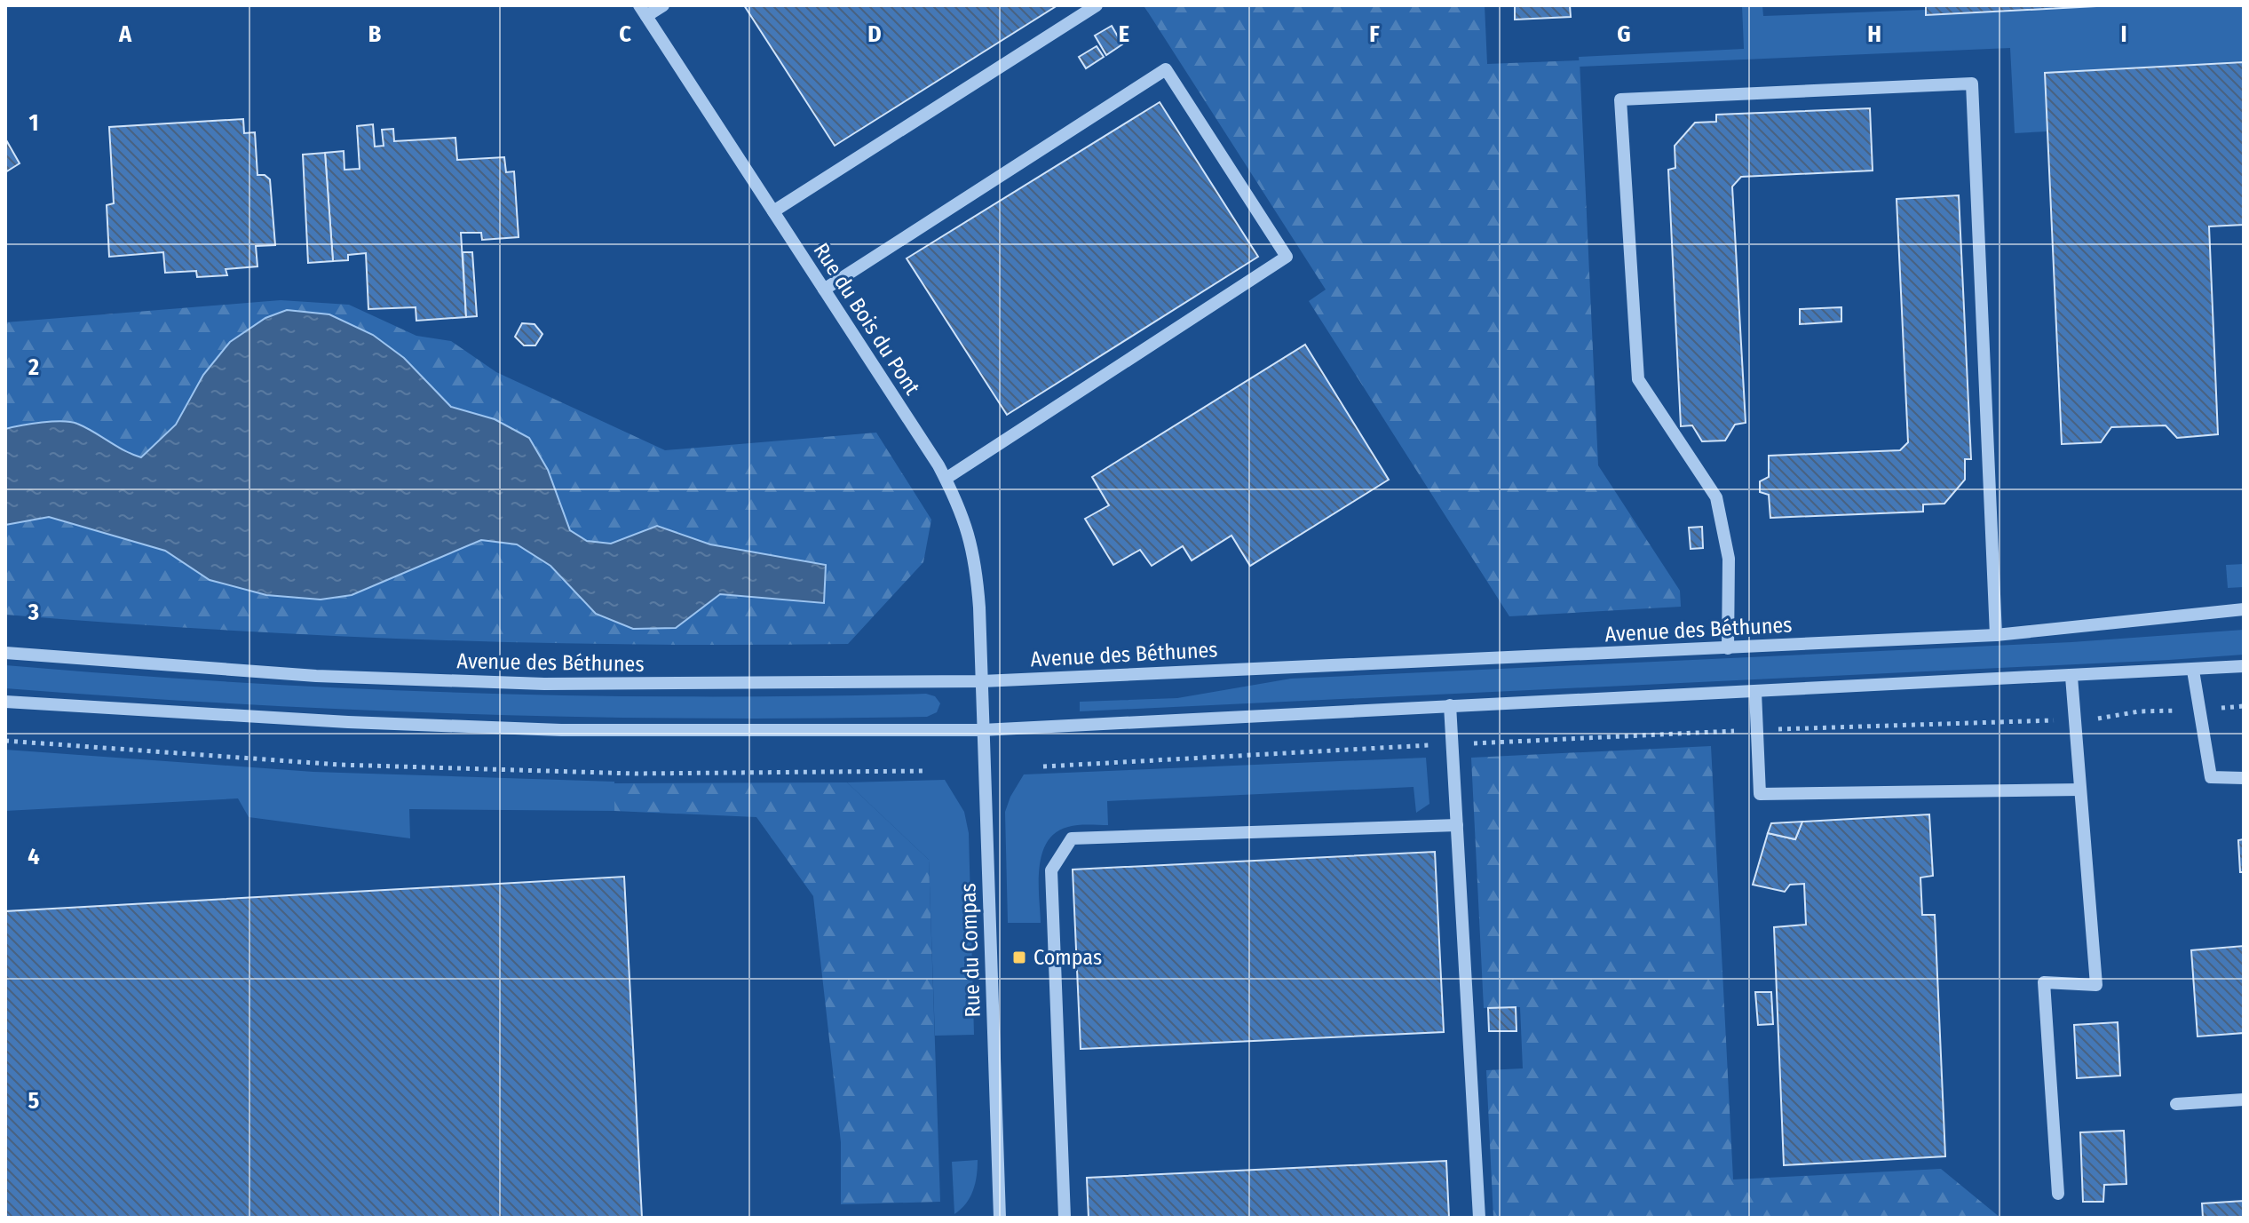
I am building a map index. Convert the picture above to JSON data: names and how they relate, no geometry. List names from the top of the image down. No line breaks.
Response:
{"streets":{"street":["Rue du Bois du Pont","Avenue des Béthunes","Rue du Compas"]},"crossings":[["Rue du Bois du Pont","Avenue des Béthunes"],["Rue du Bois du Pont","Rue du Compas"],["Avenue des Béthunes","Rue du Compas"]],"places":{"transit":["Compas"]},"grid":{"columns":["A","B","C","D","E","F","G","H","I"],"rows":["1","2","3","4","5"]}}
